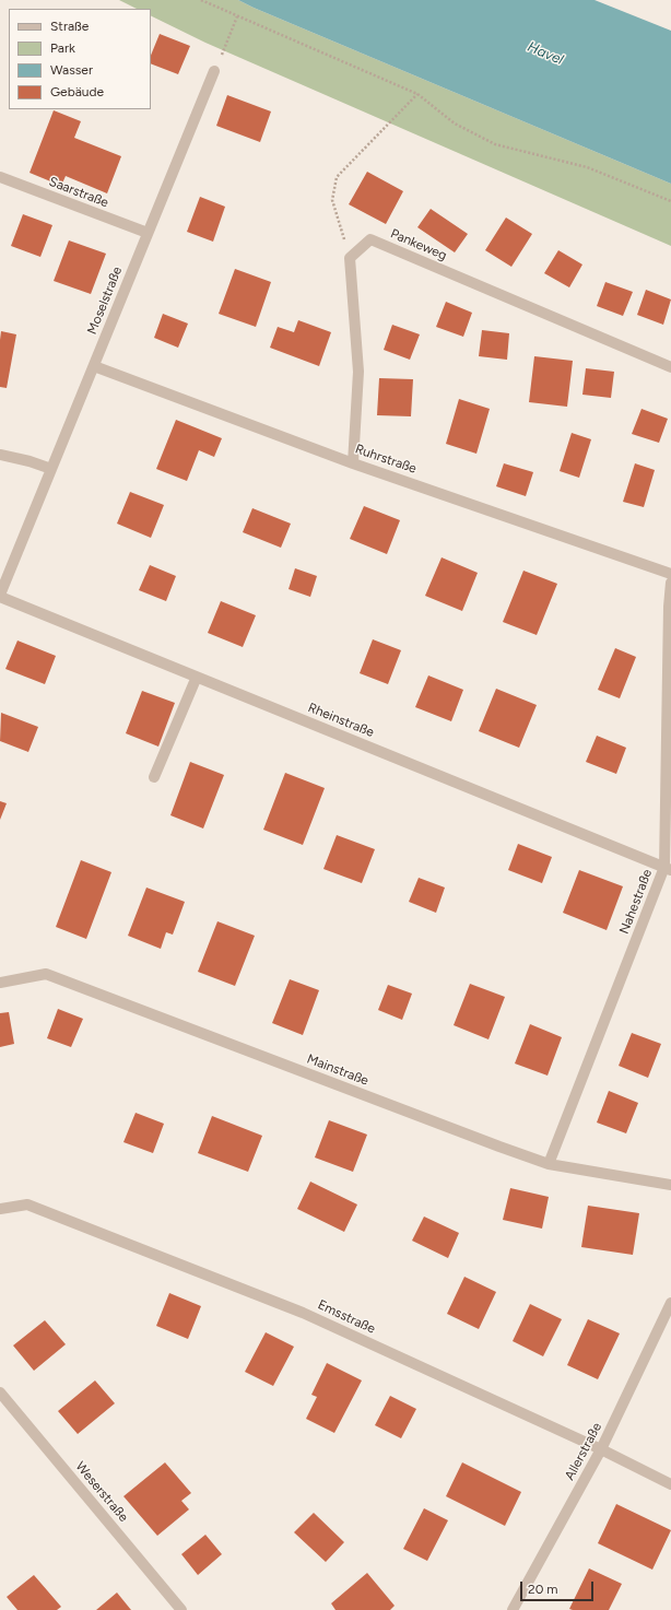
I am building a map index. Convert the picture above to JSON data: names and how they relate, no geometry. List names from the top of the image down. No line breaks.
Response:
{"streets":{"street":["Saarstraße","Pankeweg","Moselstraße","Ruhrstraße","Rheinstraße","Nahestraße","Mainstraße","Emsstraße","Allerstraße","Weserstraße"]},"crossings":[["Saarstraße","Moselstraße"],["Moselstraße","Ruhrstraße"],["Moselstraße","Rheinstraße"],["Rheinstraße","Nahestraße"],["Nahestraße","Mainstraße"],["Emsstraße","Allerstraße"]],"water":["Havel"],"legend":["Straße","Park","Wasser","Gebäude"],"scale_bar":"20 m"}
